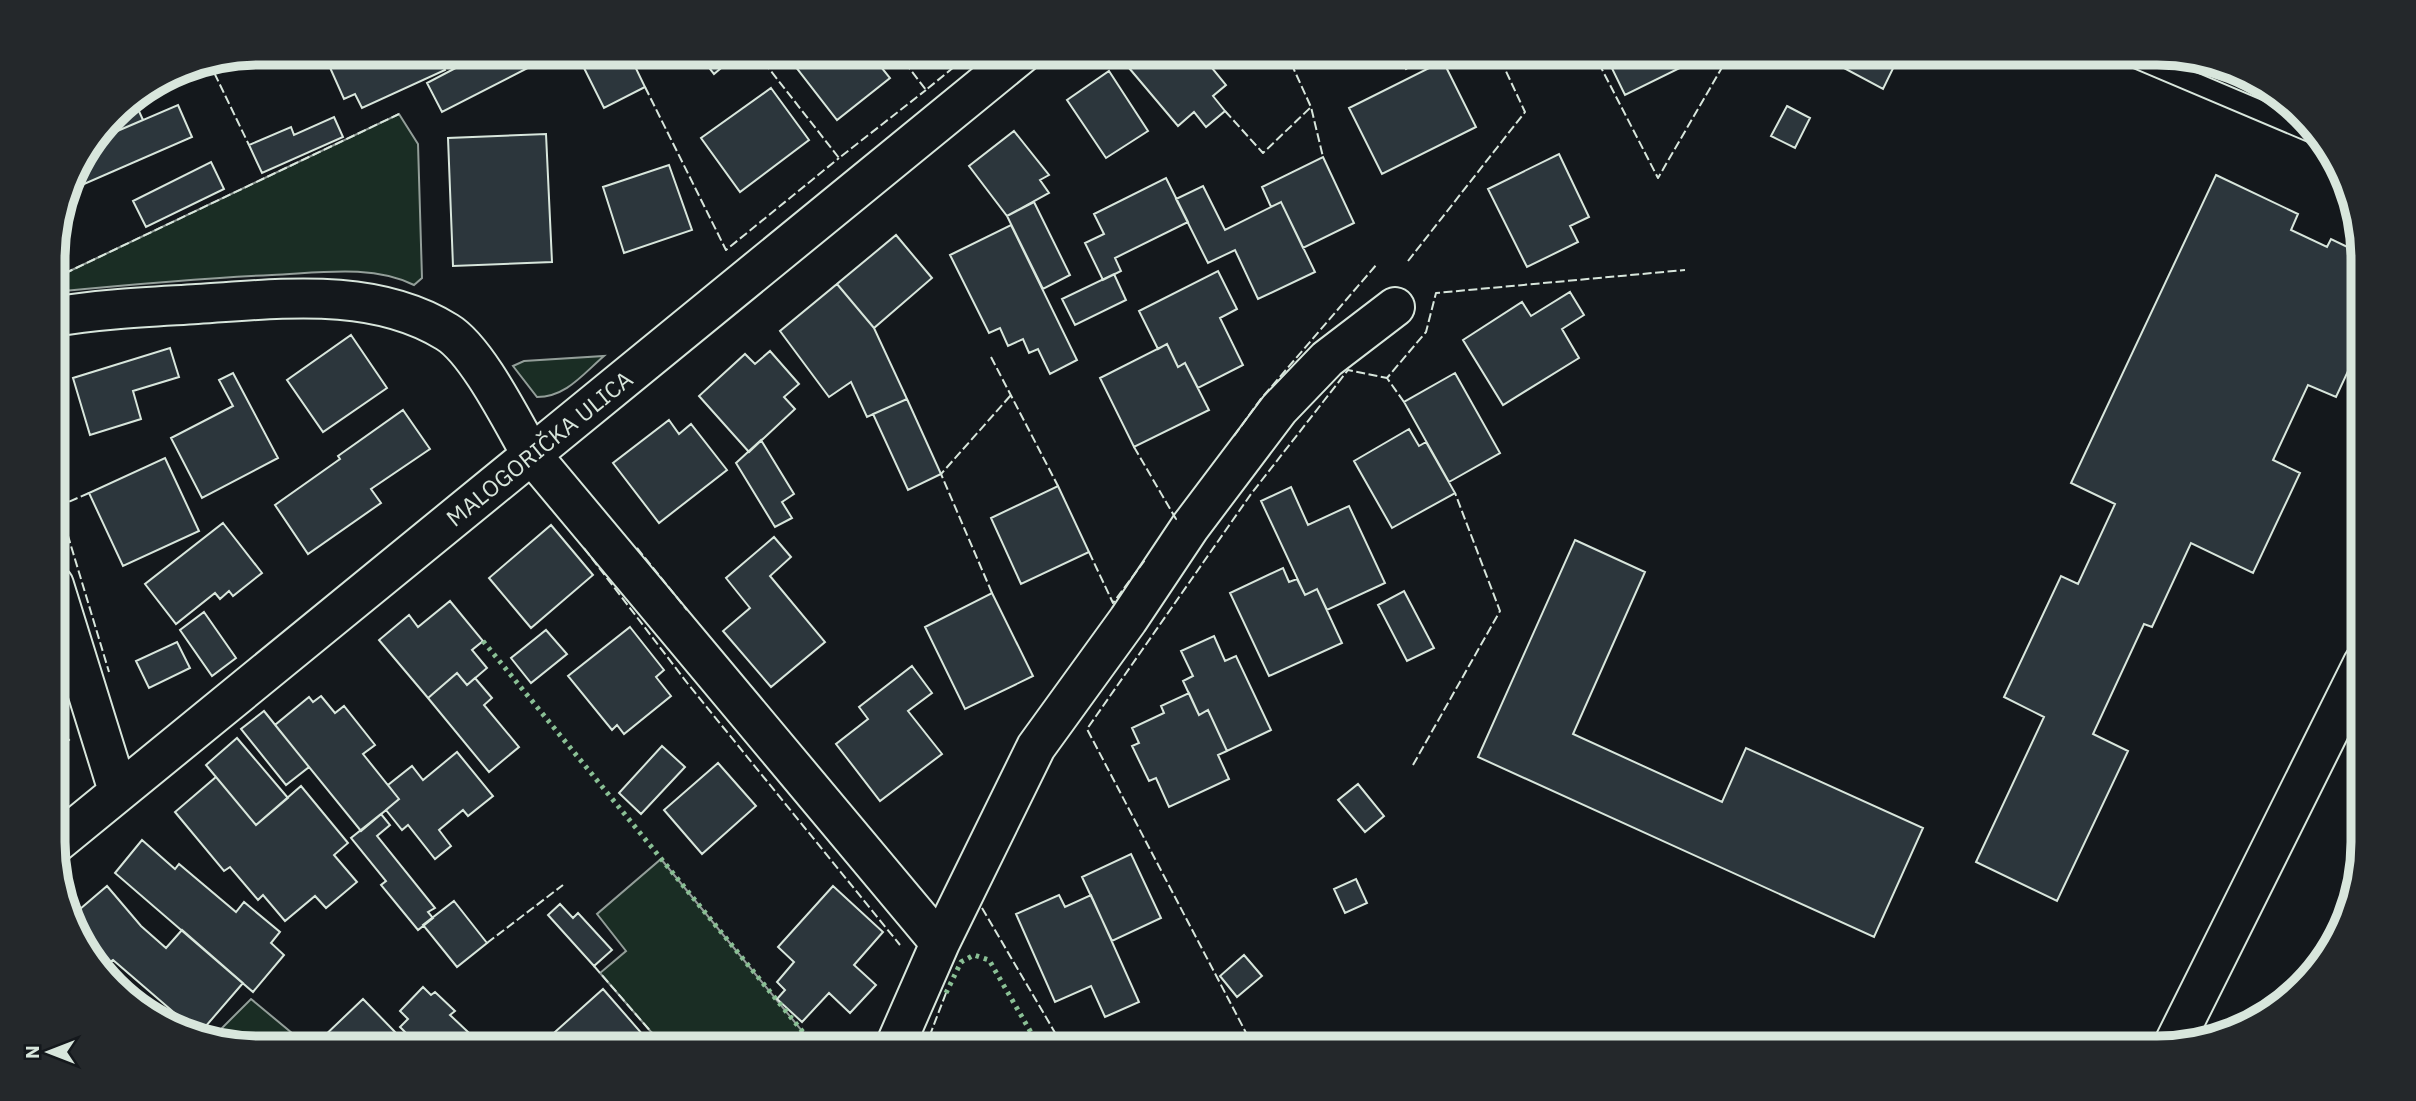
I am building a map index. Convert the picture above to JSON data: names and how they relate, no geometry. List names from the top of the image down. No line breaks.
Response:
{"streets":{"street":["MALOGORIČKA ULICA"]},"north":"left"}
